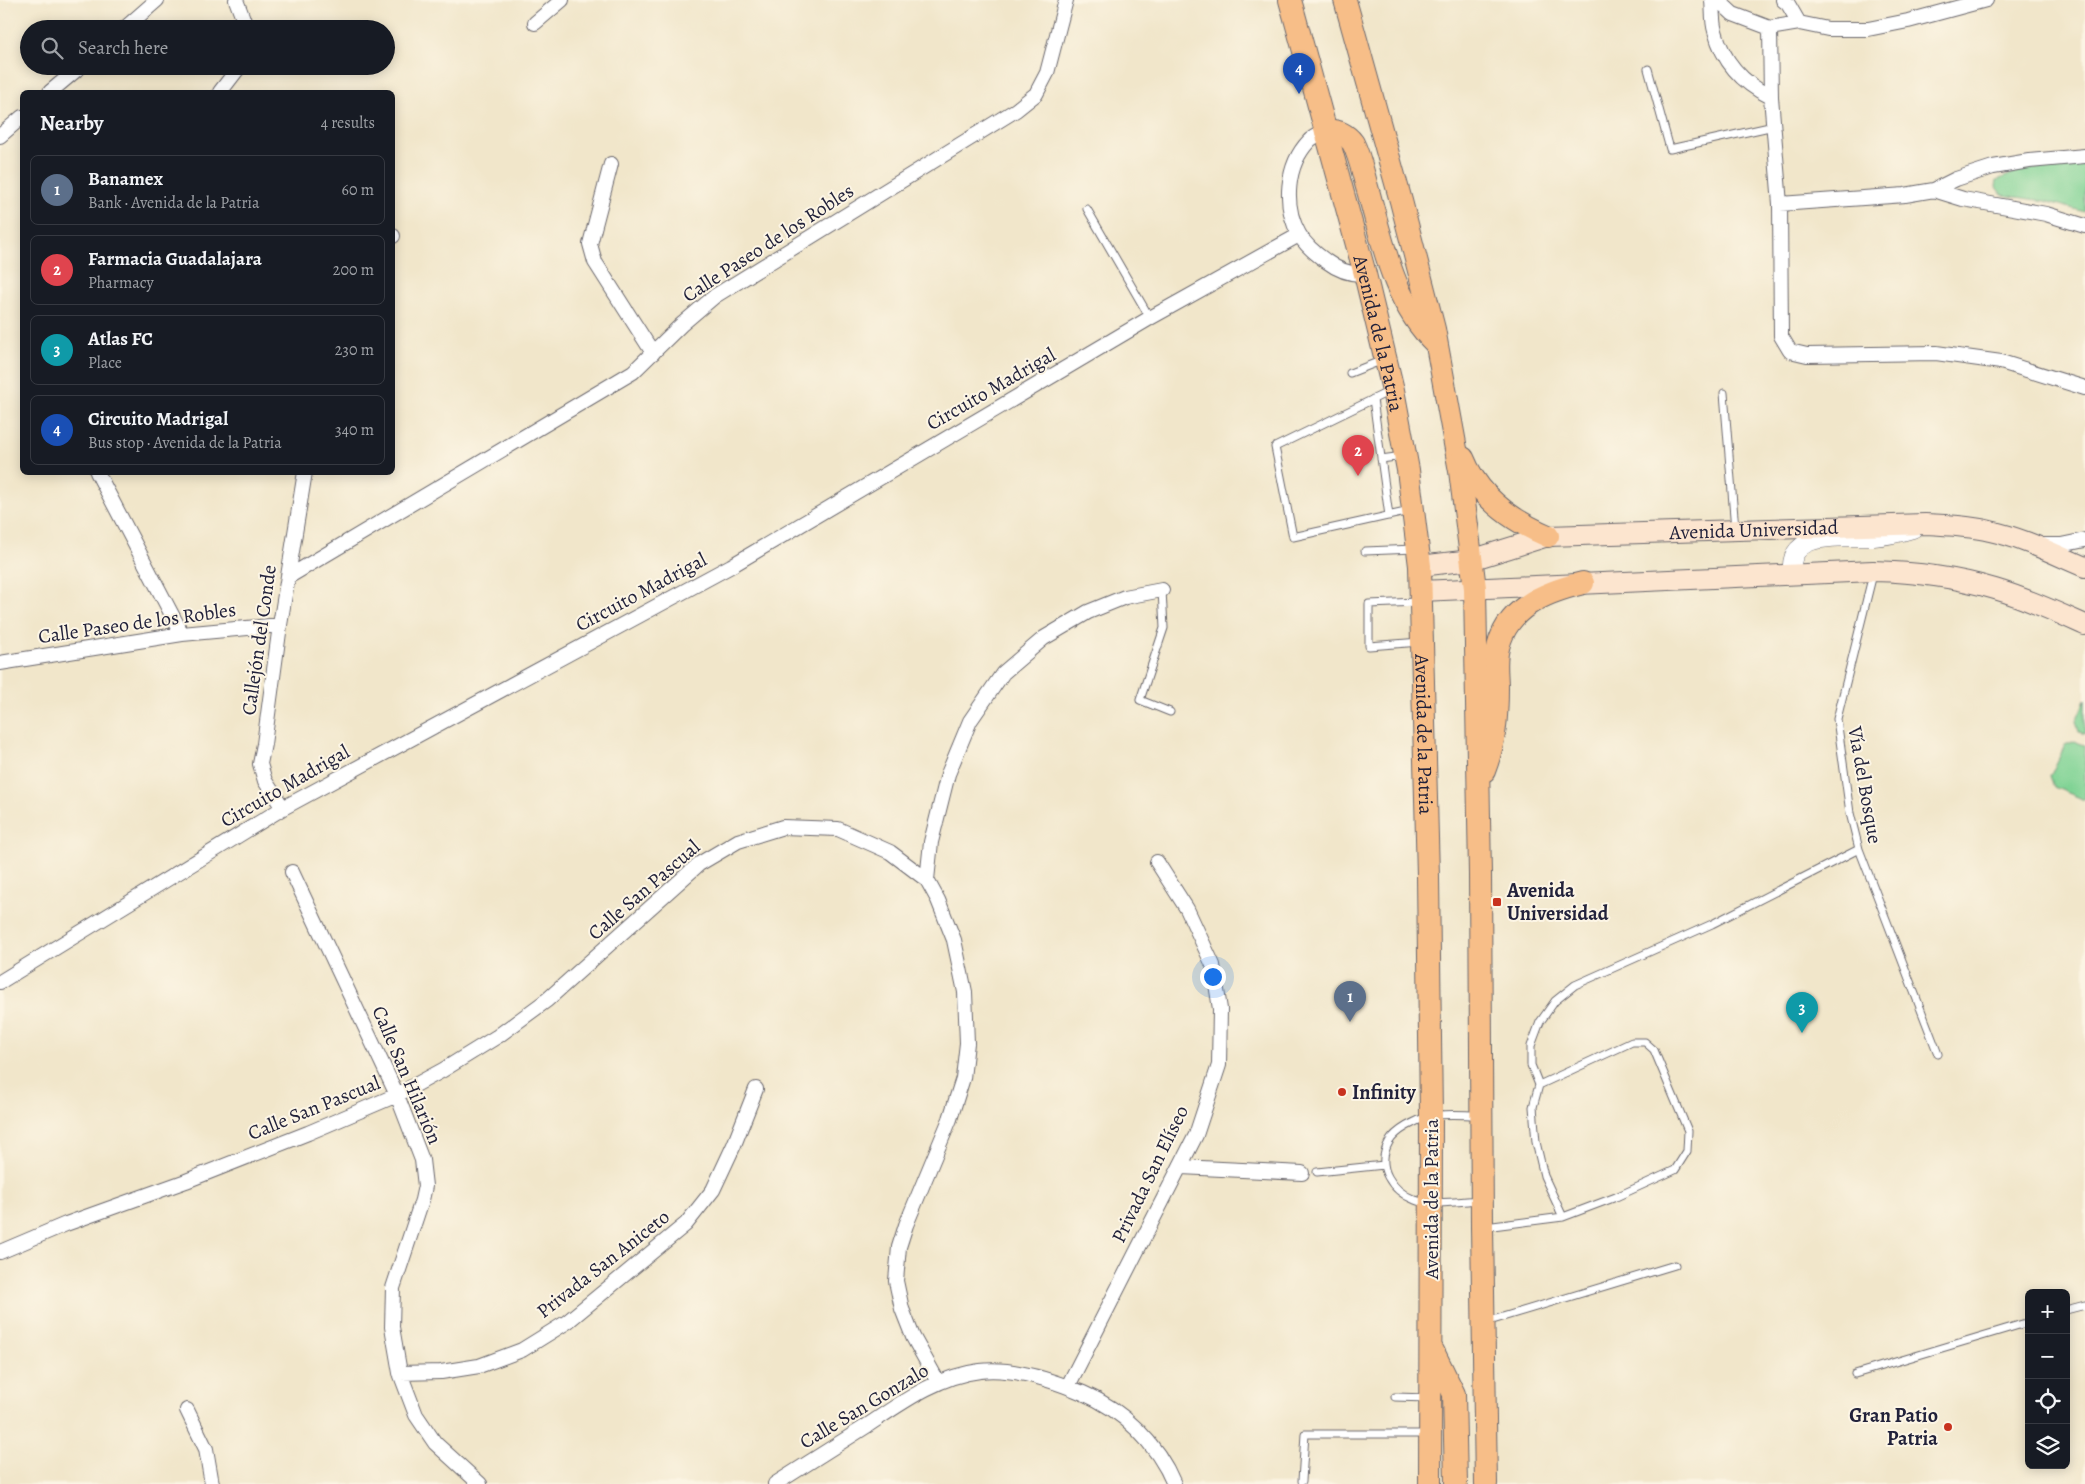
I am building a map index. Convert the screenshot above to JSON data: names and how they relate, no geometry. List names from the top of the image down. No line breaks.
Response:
{"streets":{"main road":["Avenida de la Patria","Avenida Universidad"],"street":["Calle Paseo de los Robles","Circuito Madrigal","Callejón del Conde","Calle San Pascual","Calle San Hilarión","Privada San Elíseo","Privada San Aniceto","Calle San Gonzalo"],"lane":["Vía del Bosque"]},"crossings":[["Calle Paseo de los Robles","Callejón del Conde"],["Avenida de la Patria","Avenida Universidad"],["Circuito Madrigal","Callejón del Conde"],["Calle San Pascual","Calle San Hilarión"],["Calle San Pascual","Calle San Gonzalo"],["Calle San Hilarión","Privada San Aniceto"],["Privada San Elíseo","Calle San Gonzalo"]],"places":{"transit":["Avenida Universidad"],"other":["Infinity","Gran Patio Patria"]},"page":{"search":"Search here","pins":["4","2","1","3"],"heading":["Nearby","4 results"],"list":[{"mark":"1","name":"Banamex","note":"Bank · Avenida de la Patria","value":"60 m"},{"mark":"2","name":"Farmacia Guadalajara","note":"Pharmacy","value":"200 m"},{"mark":"3","name":"Atlas FC","note":"Place","value":"230 m"},{"mark":"4","name":"Circuito Madrigal","note":"Bus stop · Avenida de la Patria","value":"340 m"}],"map_buttons":["+","−"]}}
